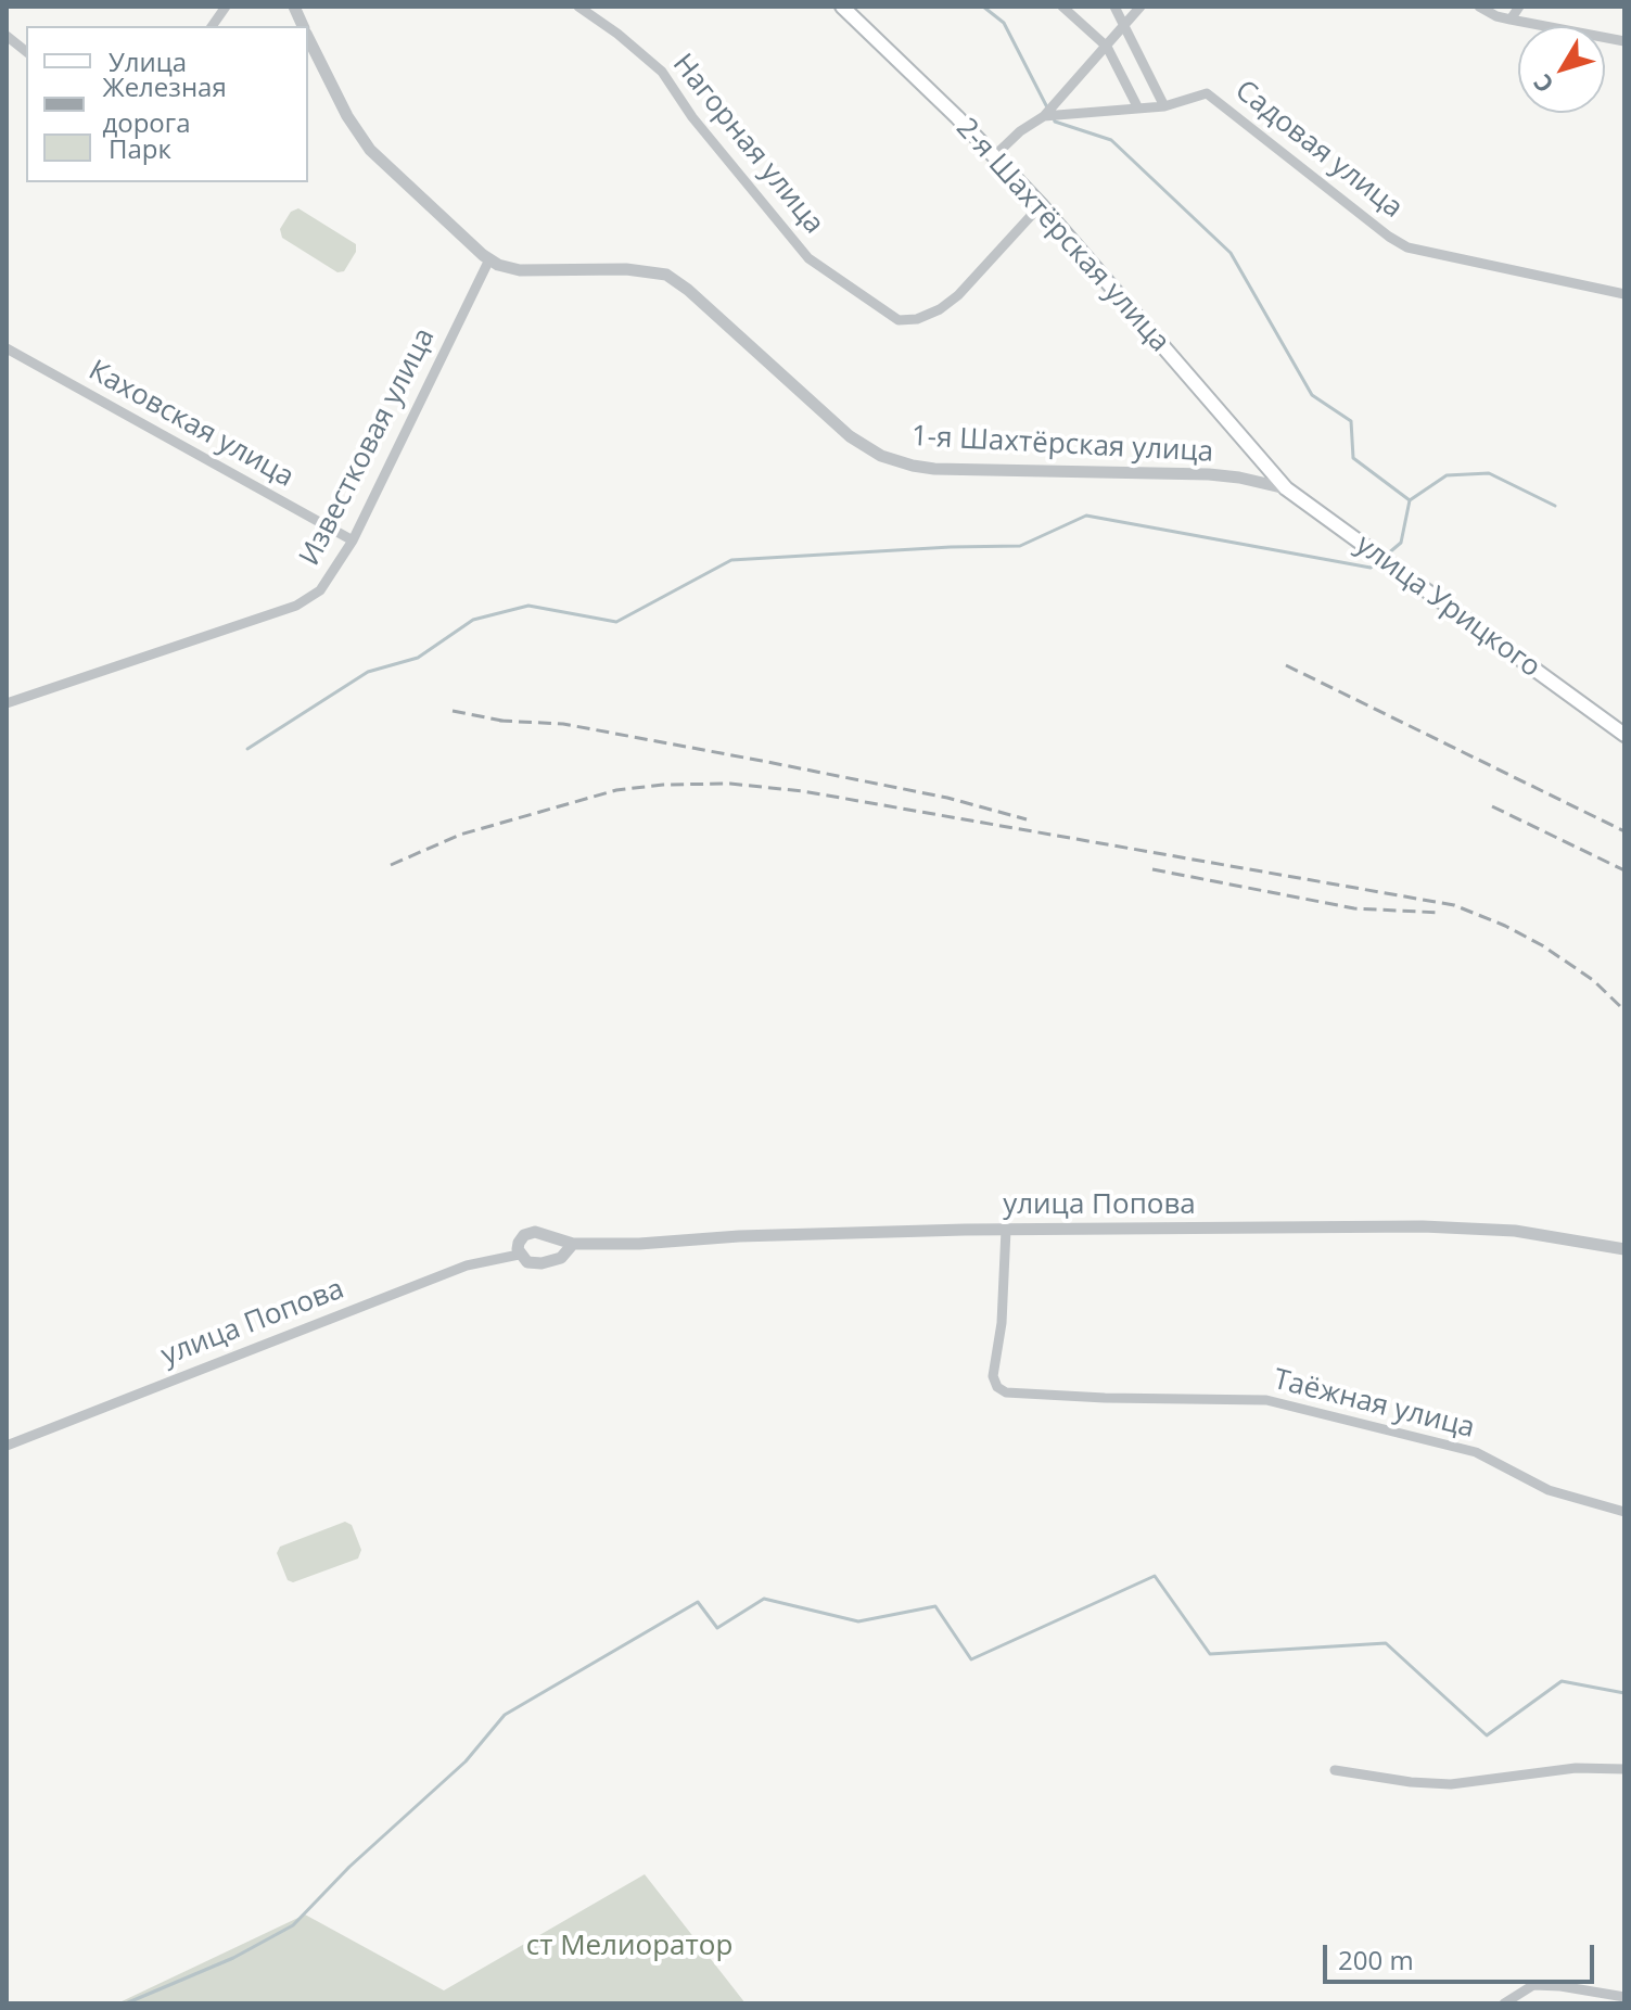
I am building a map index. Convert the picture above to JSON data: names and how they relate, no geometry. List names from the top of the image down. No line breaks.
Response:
{"streets":{"main road":["2-я Шахтёрская улица","улица Урицкого"],"street":["Нагорная улица","Садовая улица","Каховская улица","1-я Шахтёрская улица","Известковая улица","улица Попова","Таёжная улица"]},"crossings":[["Нагорная улица","2-я Шахтёрская улица"],["2-я Шахтёрская улица","улица Урицкого"],["Каховская улица","Известковая улица"],["1-я Шахтёрская улица","Известковая улица"],["1-я Шахтёрская улица","улица Урицкого"],["улица Попова","Таёжная улица"]],"parks":["ст Мелиоратор"],"legend":["Улица","Железная дорога","Парк"],"scale_bar":"200 m","north":"bottom left"}
